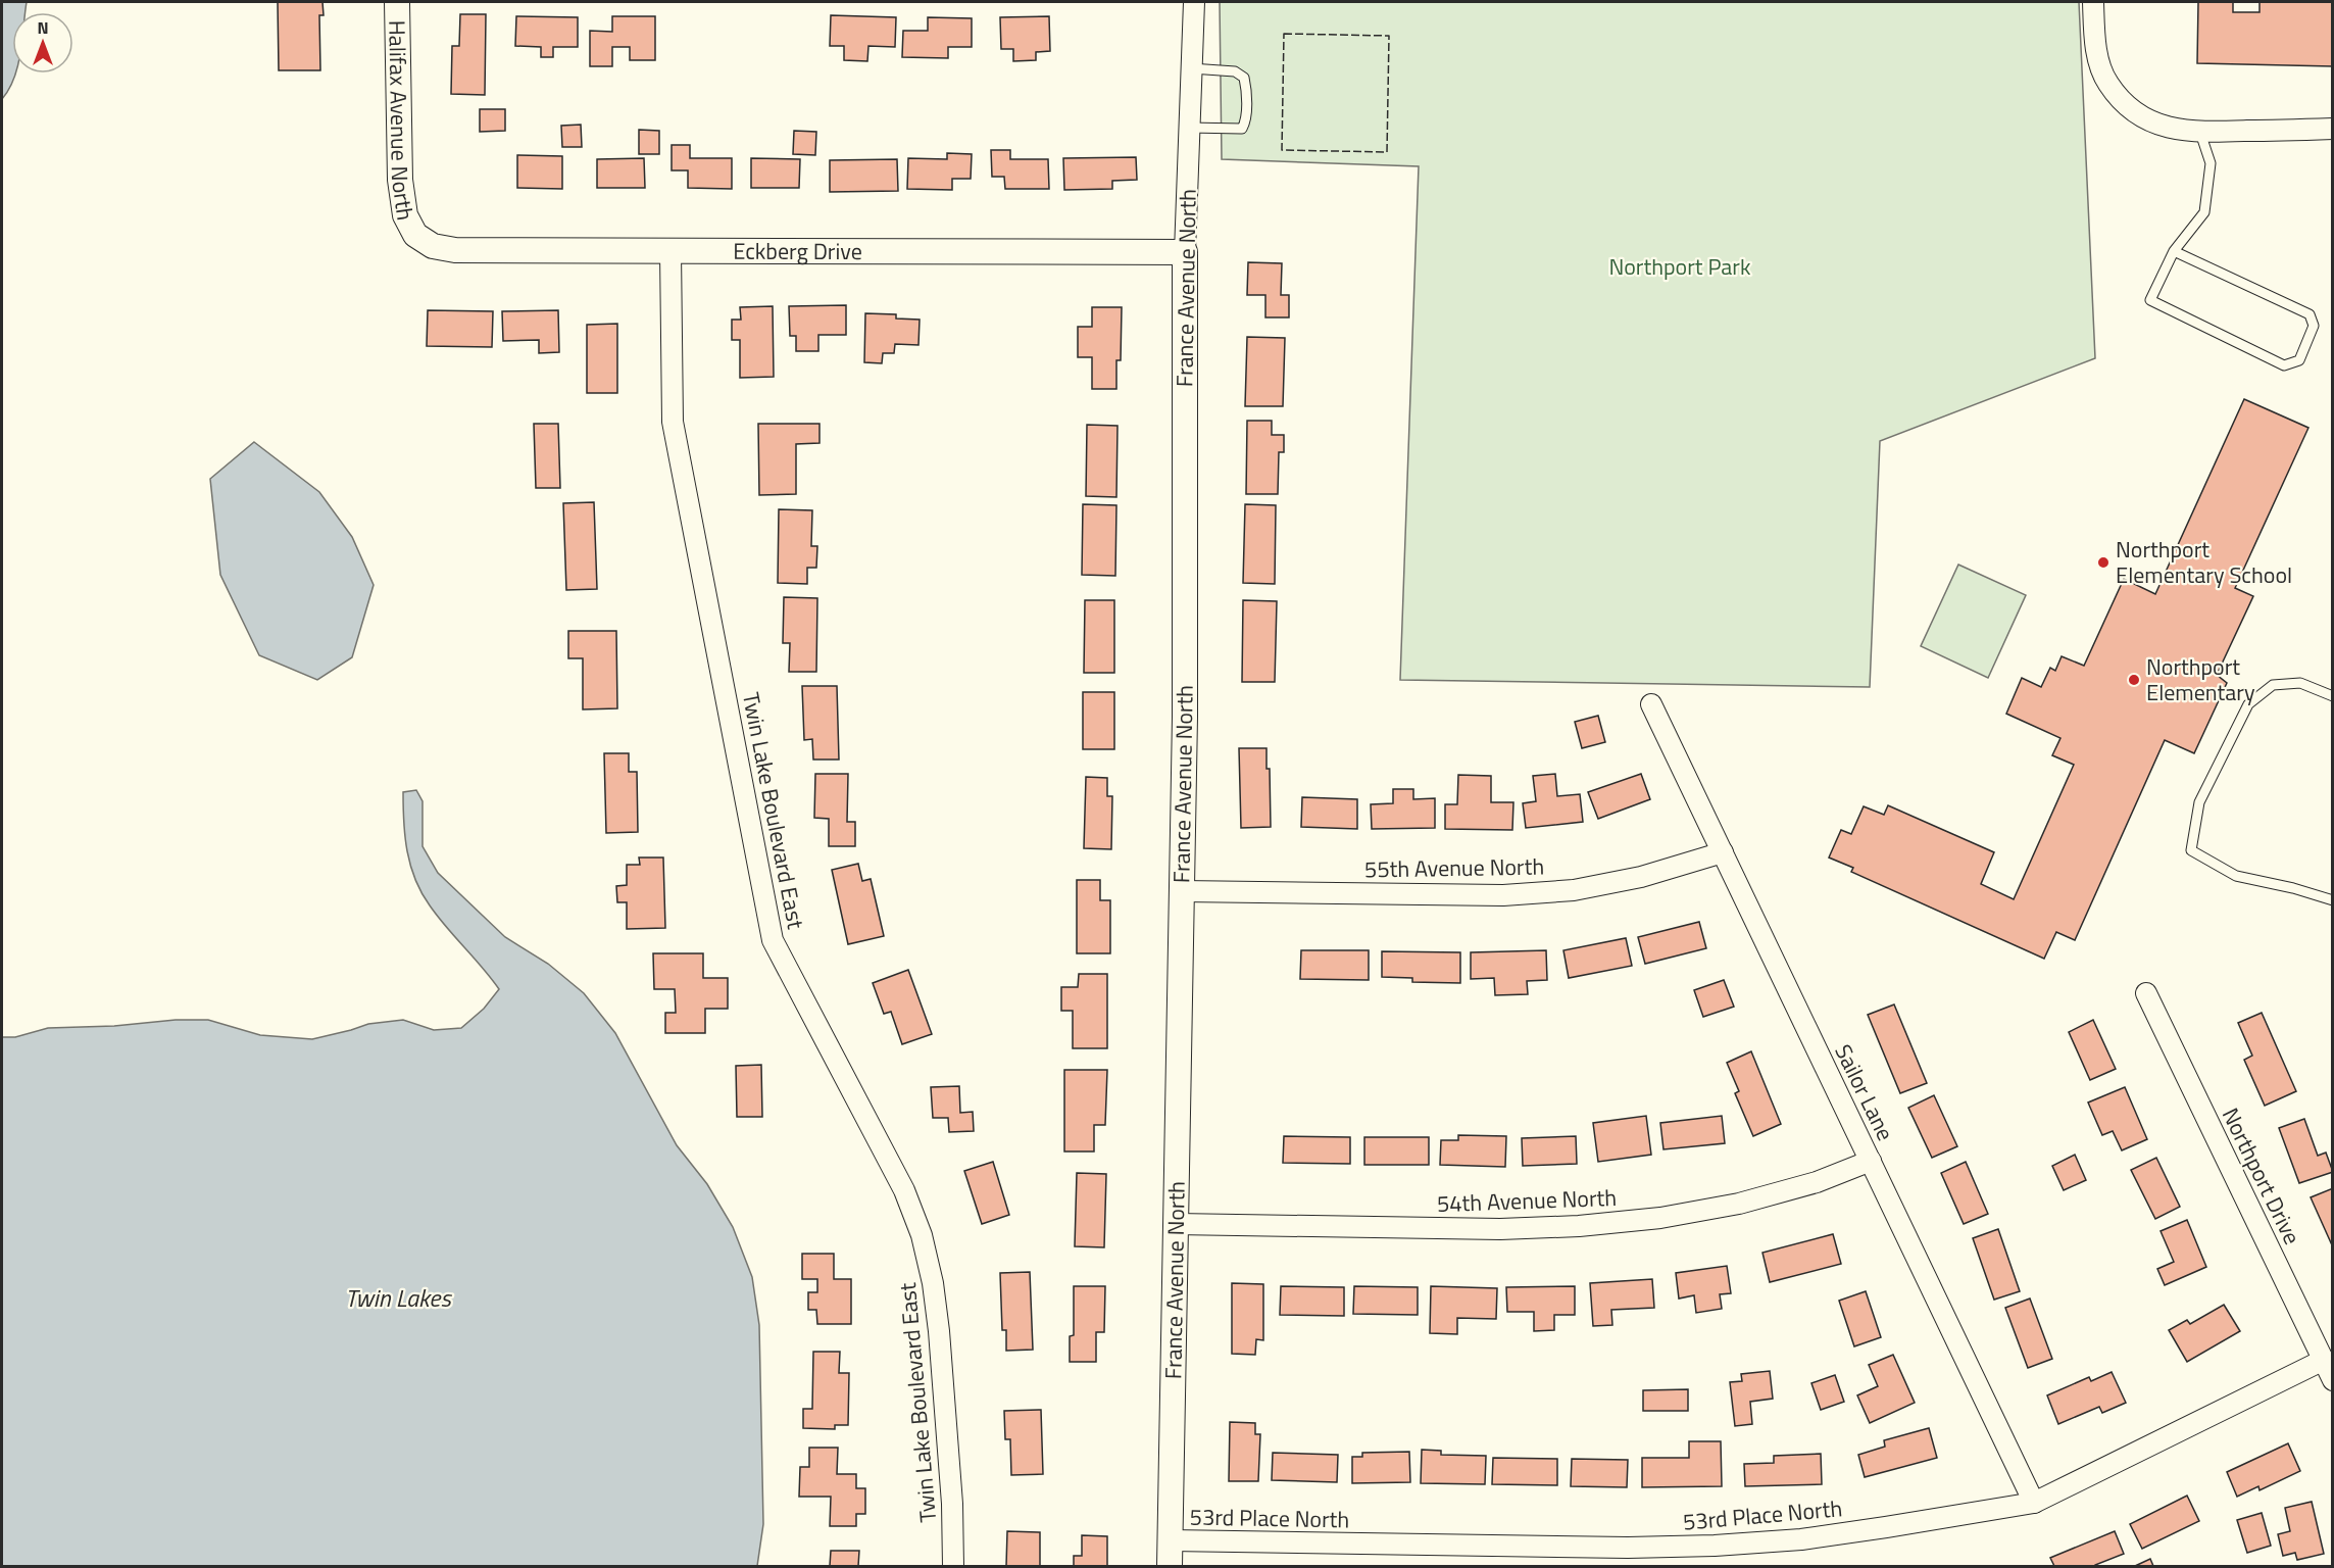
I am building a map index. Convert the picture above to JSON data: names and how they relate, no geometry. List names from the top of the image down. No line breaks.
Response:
{"streets":{"street":["Halifax Avenue North","Eckberg Drive","France Avenue North","Twin Lake Boulevard East","55th Avenue North","Sailor Lane","Northport Drive","54th Avenue North","53rd Place North"]},"crossings":[["Halifax Avenue North","Eckberg Drive"],["Eckberg Drive","France Avenue North"],["Eckberg Drive","Twin Lake Boulevard East"],["France Avenue North","55th Avenue North"],["France Avenue North","54th Avenue North"],["France Avenue North","53rd Place North"],["55th Avenue North","Sailor Lane"],["Sailor Lane","54th Avenue North"],["Sailor Lane","53rd Place North"],["Northport Drive","53rd Place North"]],"water":["Twin Lakes"],"parks":["Northport Park"],"places":["Northport Elementary School","Northport Elementary"],"north":"top"}
